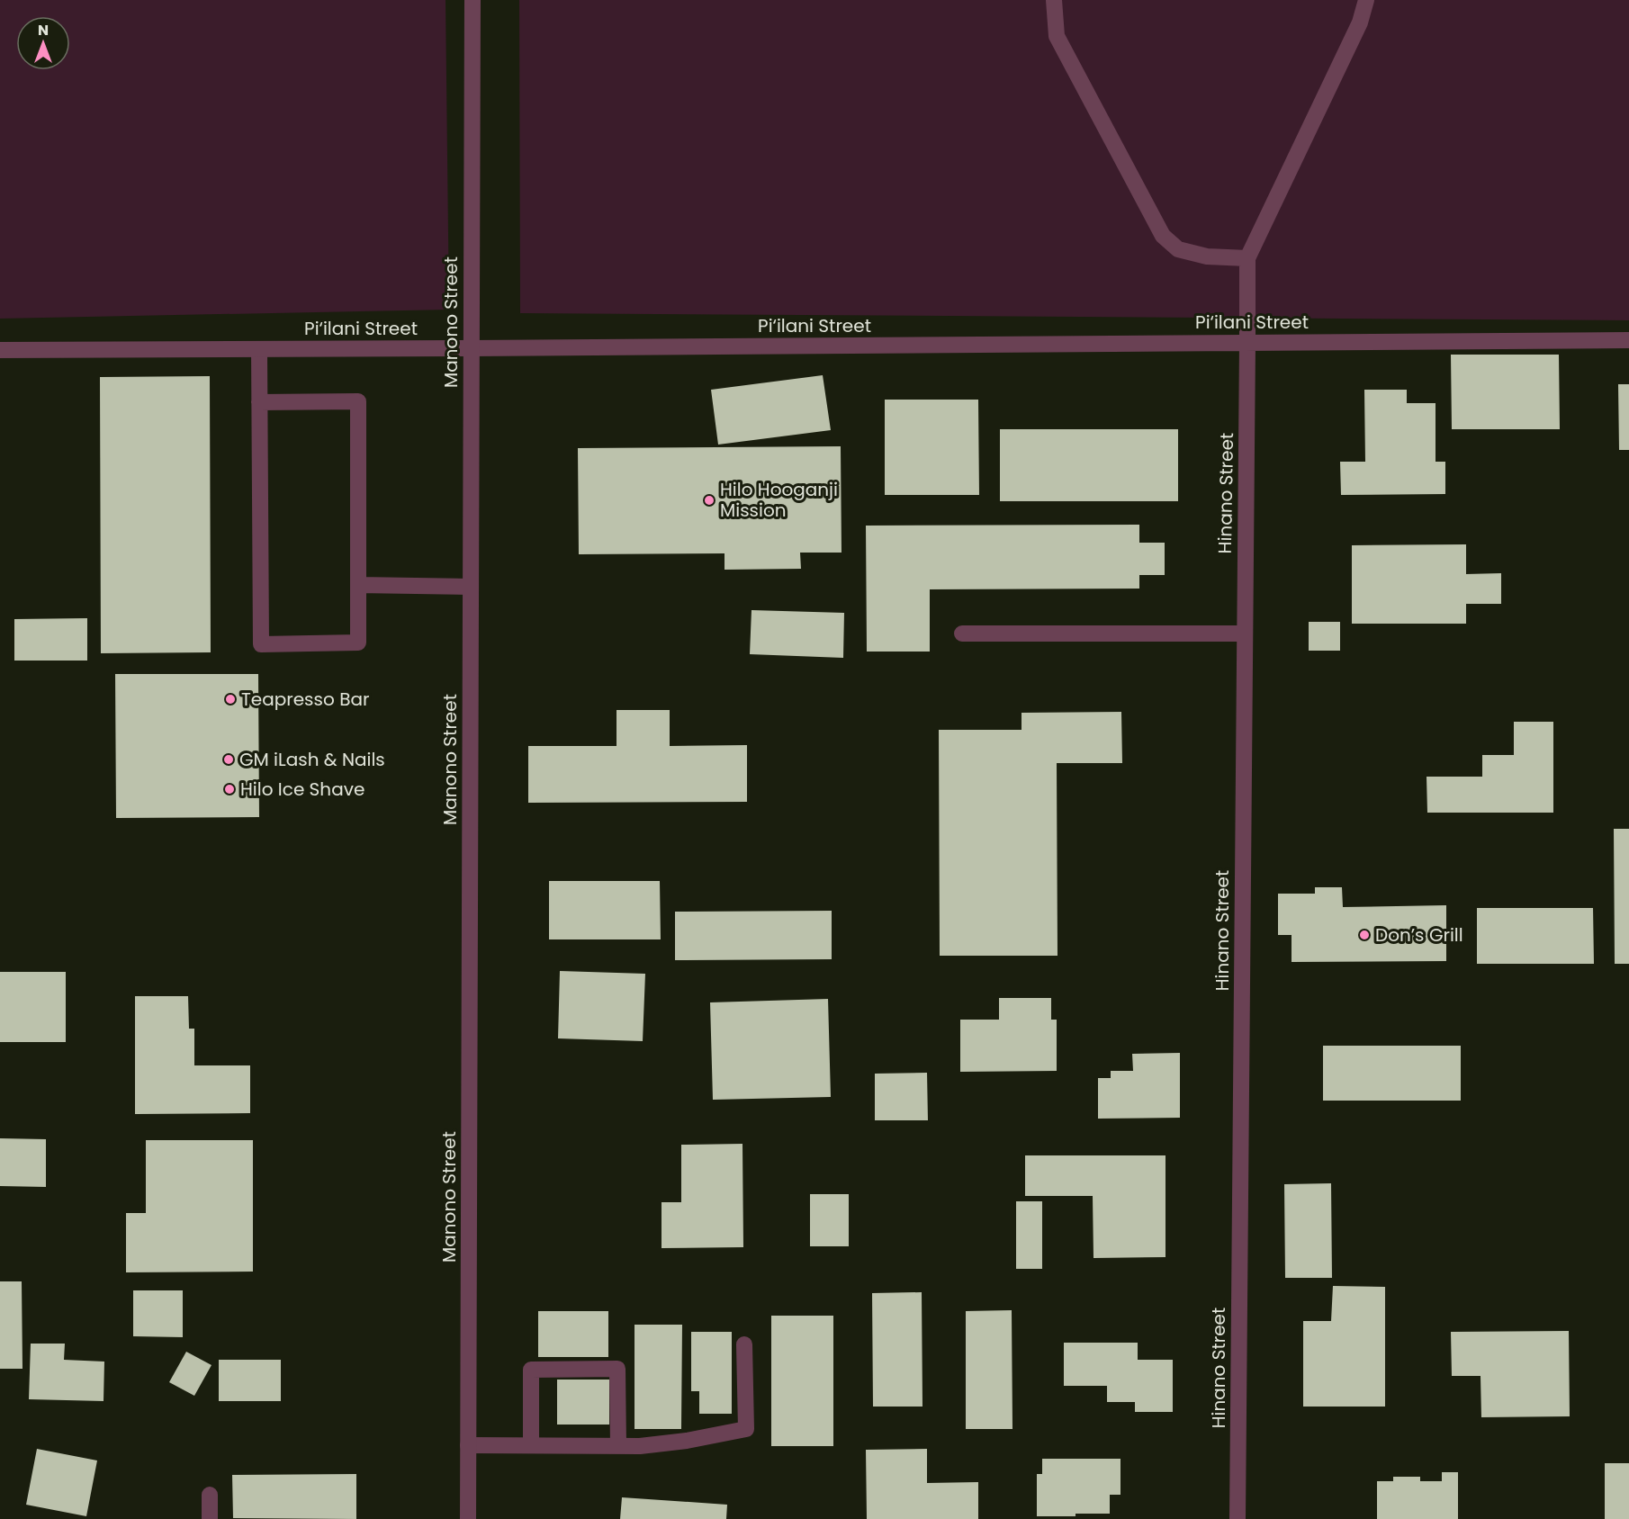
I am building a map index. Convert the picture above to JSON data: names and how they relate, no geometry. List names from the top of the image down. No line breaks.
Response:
{"streets":{"street":["Manono Street","Pi‘ilani Street","Hinano Street"]},"crossings":[["Manono Street","Pi‘ilani Street"],["Pi‘ilani Street","Hinano Street"]],"places":["Hilo Hooganji Mission","Teapresso Bar","GM iLash & Nails","Hilo Ice Shave","Don’s Grill"],"north":"top"}
